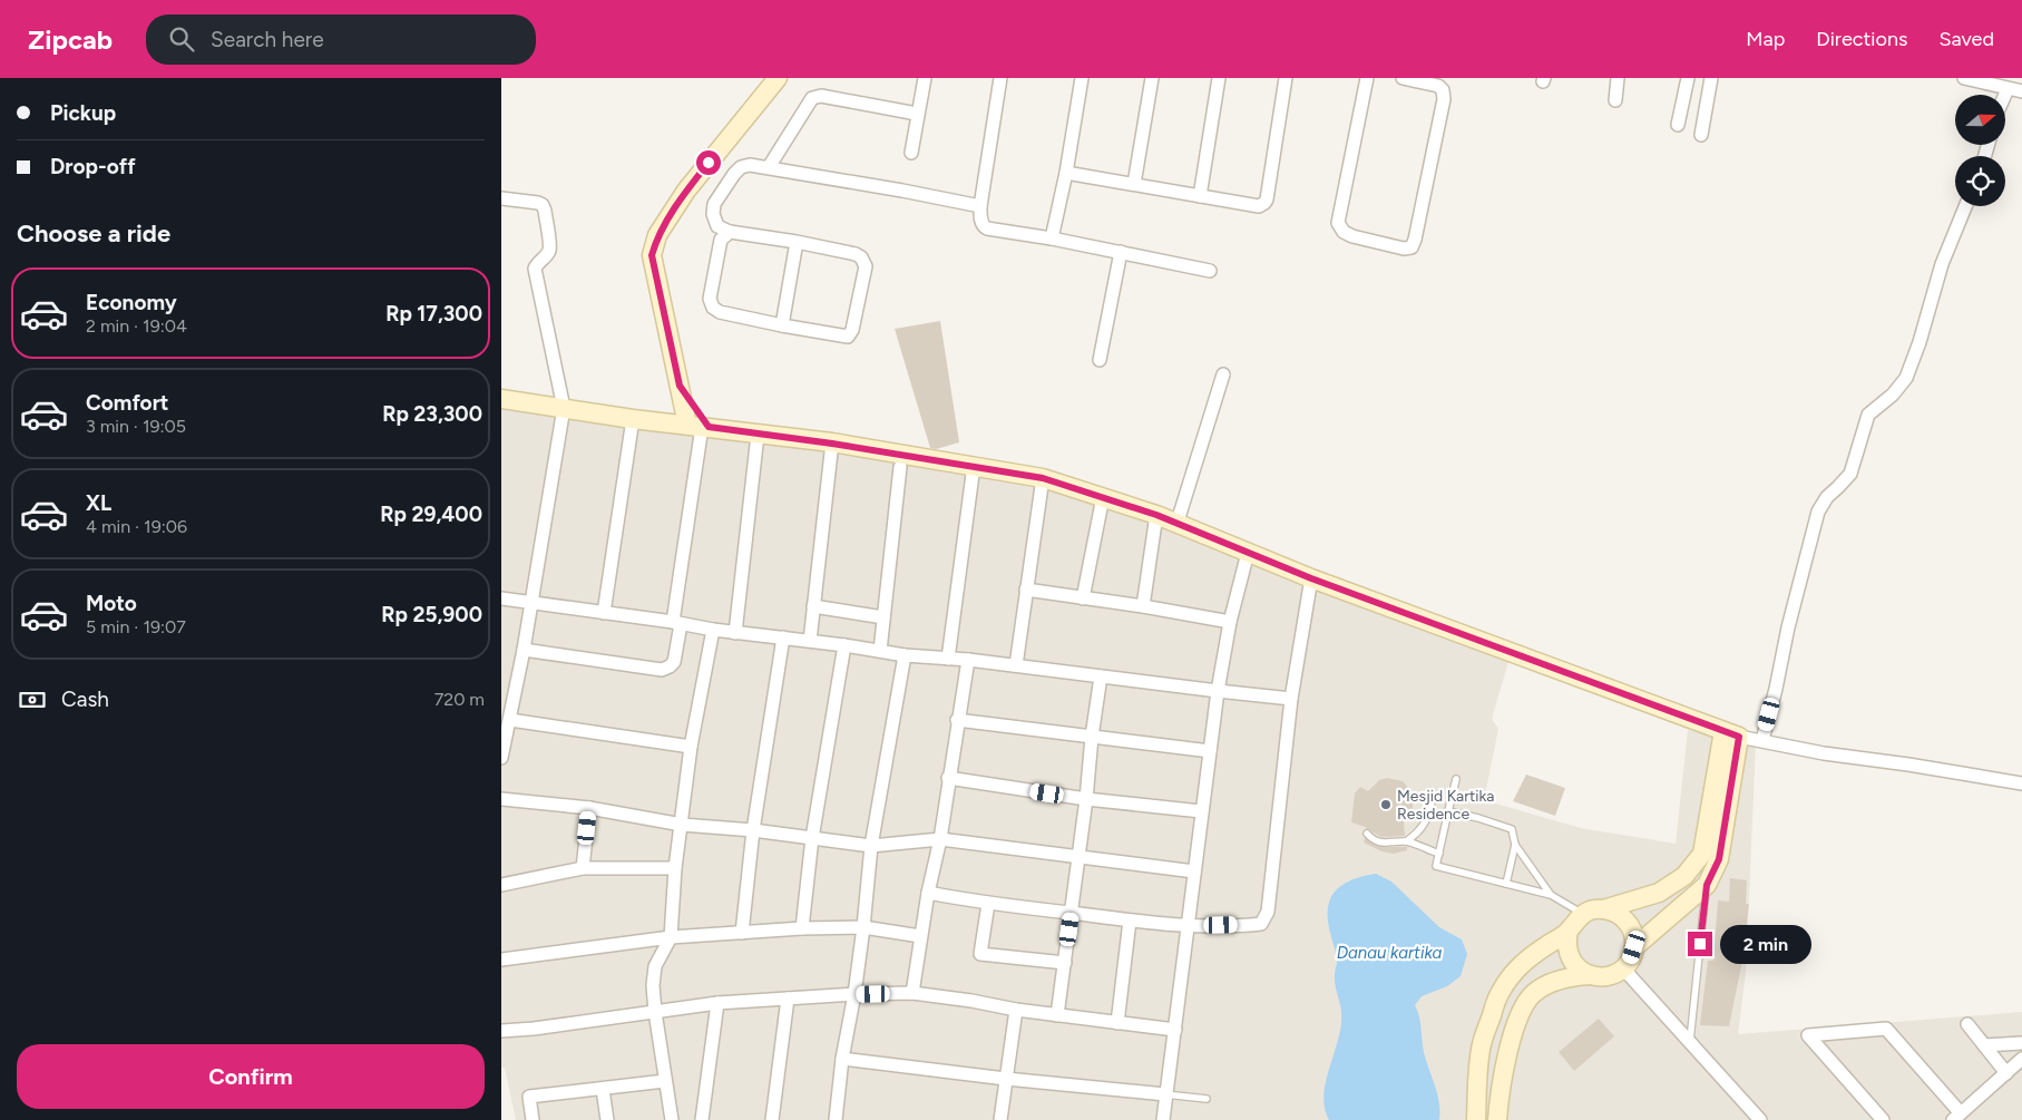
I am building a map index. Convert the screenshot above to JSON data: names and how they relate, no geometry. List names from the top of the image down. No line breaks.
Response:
{"water":["Danau kartika"],"places":["Mesjid Kartika Residence"],"north":"right","page":{"header":"Zipcab","search":"Search here","nav":["Map","Directions","Saved"],"banner":["Pickup","Drop-off"],"heading":"Choose a ride","list":[{"name":"Economy","note":"2 min · 19:04","value":"Rp 17,300"},{"name":"Comfort","note":"3 min · 19:05","value":"Rp 23,300"},{"name":"XL","note":"4 min · 19:06","value":"Rp 29,400"},{"name":"Moto","note":"5 min · 19:07","value":"Rp 25,900"}],"pay":["Cash","720 m"],"bubble":"2 min","buttons":"Confirm"}}
